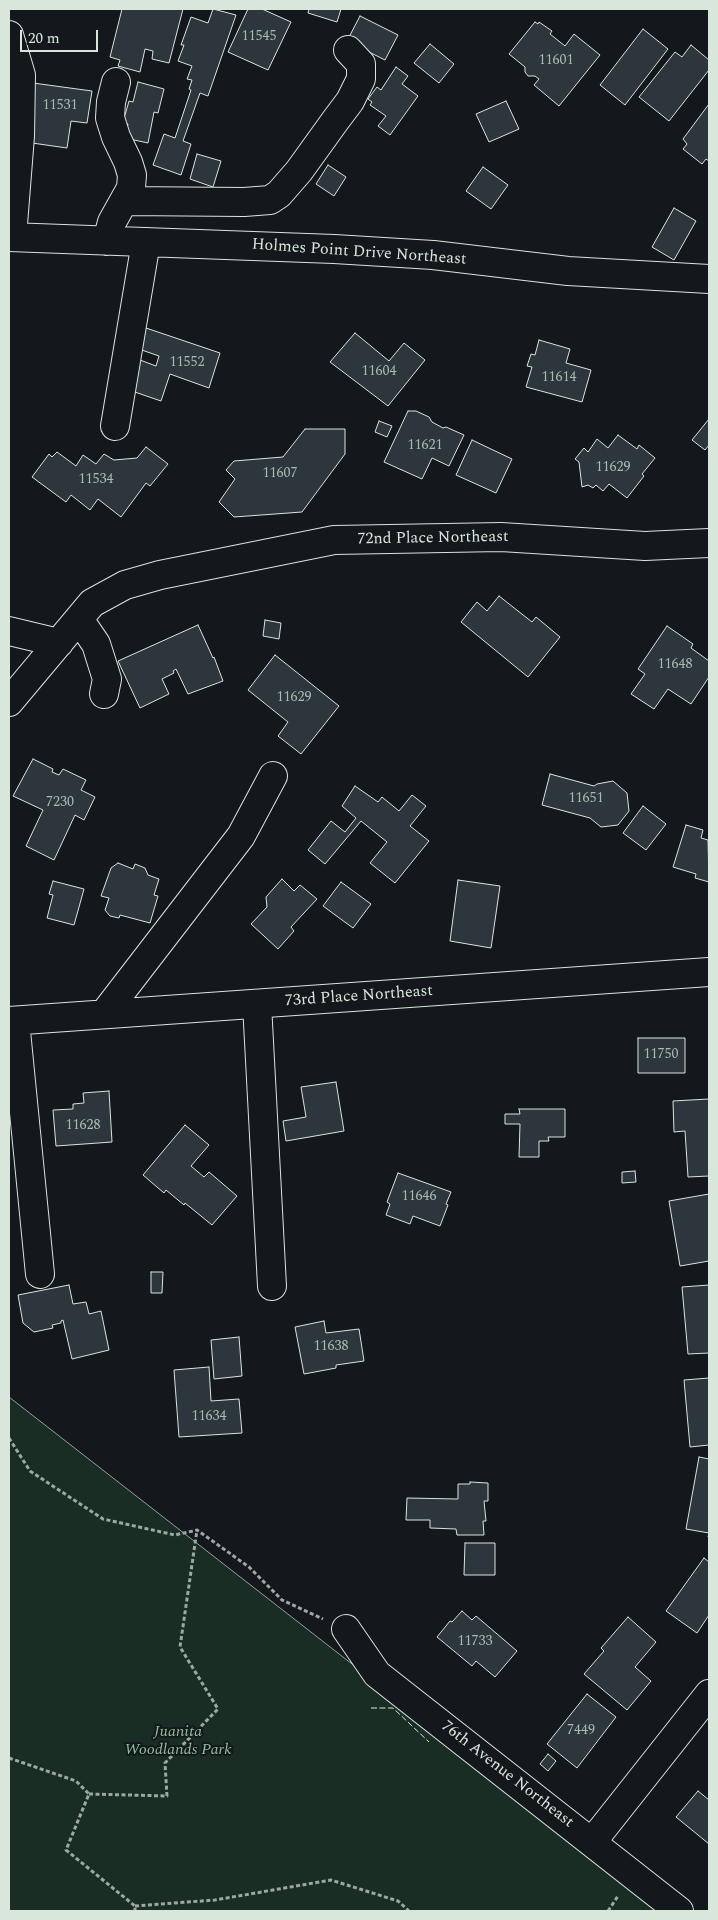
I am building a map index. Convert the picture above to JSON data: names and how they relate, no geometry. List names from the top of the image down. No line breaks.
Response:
{"streets":{"street":["Holmes Point Drive Northeast","72nd Place Northeast","73rd Place Northeast","76th Avenue Northeast"]},"parks":["Juanita Woodlands Park"],"house_numbers":["11545","11601","11531","11552","11604","11614","11621","11629","11607","11534","11648","11629","11651","7230","11750","11628","11646","11638","11634","11733","7449"],"scale_bar":"20 m"}
